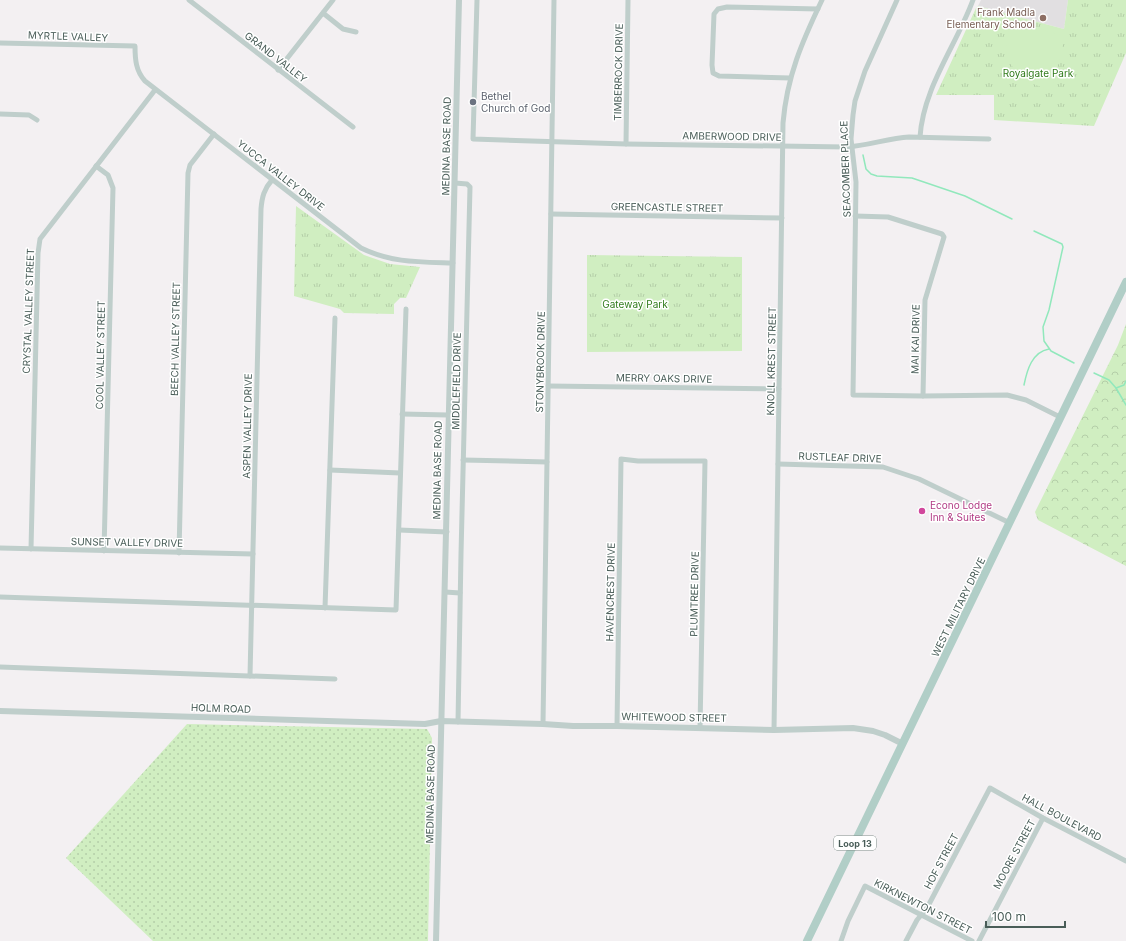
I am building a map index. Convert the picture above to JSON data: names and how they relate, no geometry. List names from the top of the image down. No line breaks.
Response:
{"streets":{"main road":["WEST MILITARY DRIVE","Loop 13"],"street":["MYRTLE VALLEY","GRAND VALLEY","TIMBERROCK DRIVE","AMBERWOOD DRIVE","MEDINA BASE ROAD","SEACOMBER PLACE","YUCCA VALLEY DRIVE","GREENCASTLE STREET","CRYSTAL VALLEY STREET","BEECH VALLEY STREET","MAI KAI DRIVE","COOL VALLEY STREET","KNOLL KREST STREET","STONYBROOK DRIVE","MERRY OAKS DRIVE","MIDDLEFIELD DRIVE","ASPEN VALLEY DRIVE","RUSTLEAF DRIVE","SUNSET VALLEY DRIVE","HAVENCREST DRIVE","PLUMTREE DRIVE","HOLM ROAD","WHITEWOOD STREET","HALL BOULEVARD","MOORE STREET","HOF STREET","KIRKNEWTON STREET"]},"crossings":[["MYRTLE VALLEY","YUCCA VALLEY DRIVE"],["TIMBERROCK DRIVE","AMBERWOOD DRIVE"],["AMBERWOOD DRIVE","SEACOMBER PLACE"],["AMBERWOOD DRIVE","KNOLL KREST STREET"],["AMBERWOOD DRIVE","STONYBROOK DRIVE"],["MEDINA BASE ROAD","YUCCA VALLEY DRIVE"],["MEDINA BASE ROAD","MIDDLEFIELD DRIVE"],["MEDINA BASE ROAD","HOLM ROAD"],["MEDINA BASE ROAD","WHITEWOOD STREET"],["SEACOMBER PLACE","MAI KAI DRIVE"],["YUCCA VALLEY DRIVE","CRYSTAL VALLEY STREET"],["YUCCA VALLEY DRIVE","BEECH VALLEY STREET"],["YUCCA VALLEY DRIVE","ASPEN VALLEY DRIVE"],["GREENCASTLE STREET","KNOLL KREST STREET"],["GREENCASTLE STREET","STONYBROOK DRIVE"],["CRYSTAL VALLEY STREET","COOL VALLEY STREET"],["CRYSTAL VALLEY STREET","SUNSET VALLEY DRIVE"],["BEECH VALLEY STREET","SUNSET VALLEY DRIVE"],["COOL VALLEY STREET","SUNSET VALLEY DRIVE"],["KNOLL KREST STREET","MERRY OAKS DRIVE"],["KNOLL KREST STREET","RUSTLEAF DRIVE"],["KNOLL KREST STREET","WHITEWOOD STREET"],["STONYBROOK DRIVE","MERRY OAKS DRIVE"],["STONYBROOK DRIVE","WHITEWOOD STREET"],["MIDDLEFIELD DRIVE","WHITEWOOD STREET"],["ASPEN VALLEY DRIVE","SUNSET VALLEY DRIVE"],["RUSTLEAF DRIVE","WEST MILITARY DRIVE"],["HAVENCREST DRIVE","PLUMTREE DRIVE"],["HAVENCREST DRIVE","WHITEWOOD STREET"],["PLUMTREE DRIVE","WHITEWOOD STREET"],["WEST MILITARY DRIVE","WHITEWOOD STREET"],["HOLM ROAD","WHITEWOOD STREET"],["HALL BOULEVARD","MOORE STREET"],["HALL BOULEVARD","HOF STREET"],["HOF STREET","KIRKNEWTON STREET"]],"parks":["Royalgate Park","Gateway Park"],"places":["Frank Madla Elementary School","Bethel Church of God","Econo Lodge Inn & Suites"],"scale_bar":"100 m"}
